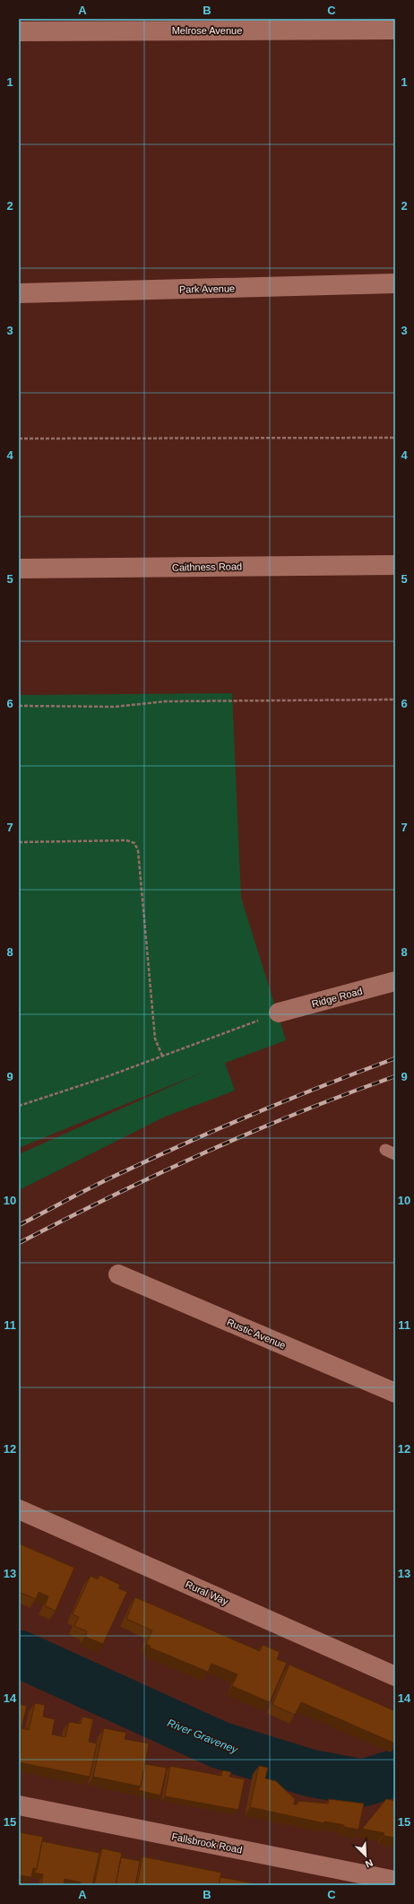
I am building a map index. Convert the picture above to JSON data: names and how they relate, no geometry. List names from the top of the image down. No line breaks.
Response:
{"streets":{"street":["Melrose Avenue","Park Avenue","Caithness Road","Ridge Road","Rustic Avenue","Rural Way","Fallsbrook Road"]},"water":["River Graveney"],"north":"bottom right","grid":{"columns":["A","B","C"],"rows":["1","2","3","4","5","6","7","8","9","10","11","12","13","14","15"]}}
